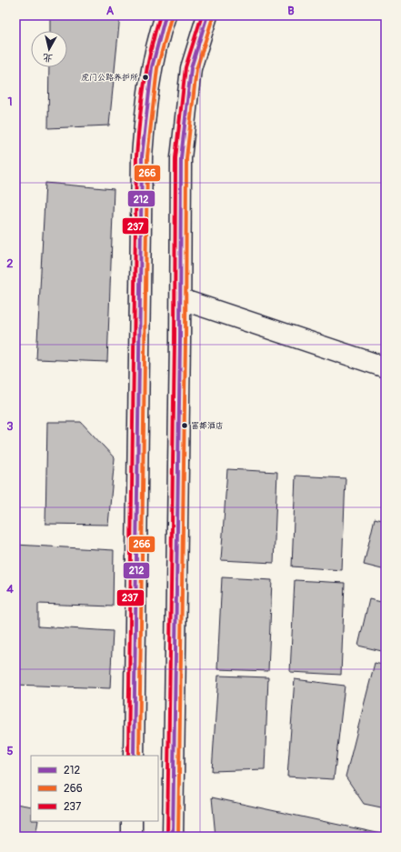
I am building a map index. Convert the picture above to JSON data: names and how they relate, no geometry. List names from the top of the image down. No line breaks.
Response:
{"places":["虎门公路养护所","富都酒店"],"lines":["transit line 212","transit line 237","transit line 266"],"legend":["212","266","237"],"north":"bottom","grid":{"columns":["A","B"],"rows":["1","2","3","4","5"]}}
